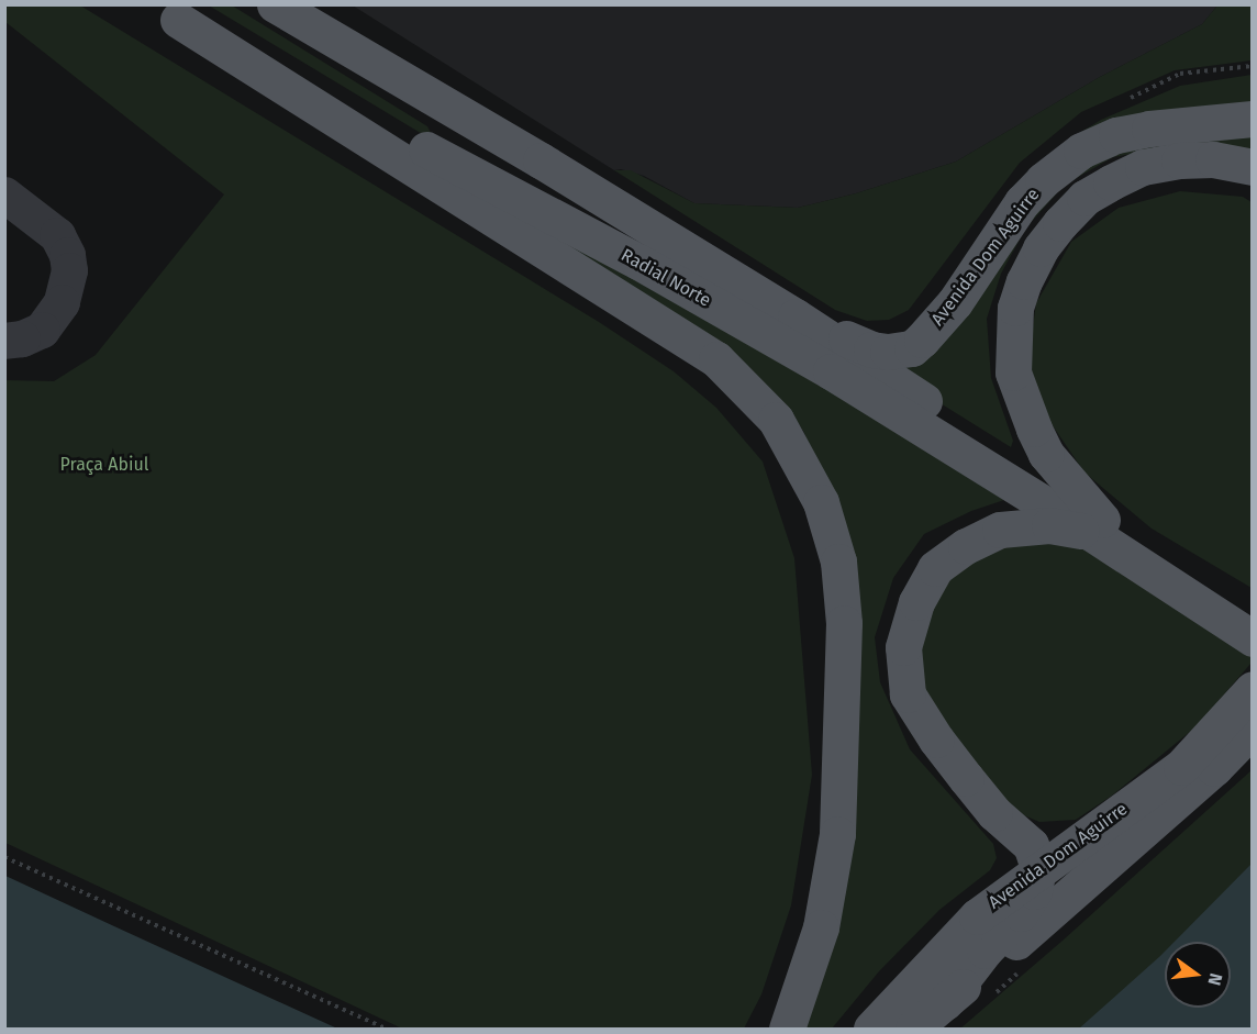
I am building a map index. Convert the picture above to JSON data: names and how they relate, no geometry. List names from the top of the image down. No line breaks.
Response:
{"streets":{"main road":["Avenida Dom Aguirre","Radial Norte"]},"crossings":[["Avenida Dom Aguirre","Radial Norte"]],"parks":["Praça Abiul"],"north":"right"}
